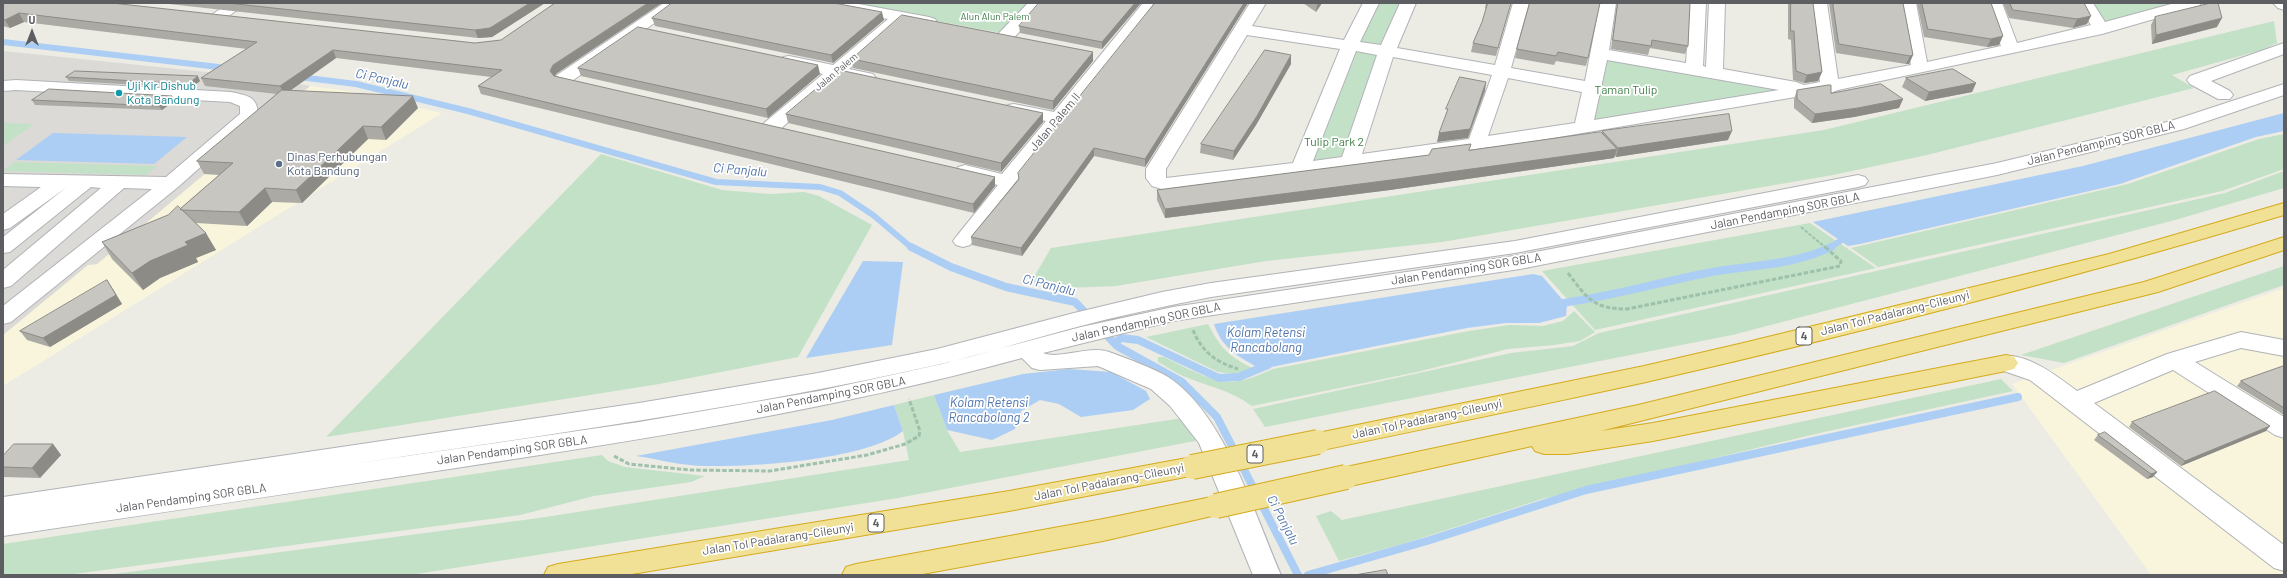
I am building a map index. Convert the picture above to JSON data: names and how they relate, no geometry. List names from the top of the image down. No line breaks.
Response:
{"streets":{"highway":["Jalan Tol Padalarang–Cileunyi","4"],"street":["Jalan Palem","Jalan Palem II","Jalan Pendamping SOR GBLA"]},"water":["Ci Panjalu","Kolam Retensi Rancabolang","Kolam Retensi Rancabolang 2"],"parks":["Alun Alun Palem","Taman Tulip","Tulip Park 2"],"places":["Uji Kir Dishub Kota Bandung","Dinas Perhubungan Kota Bandung"],"north":"top"}
